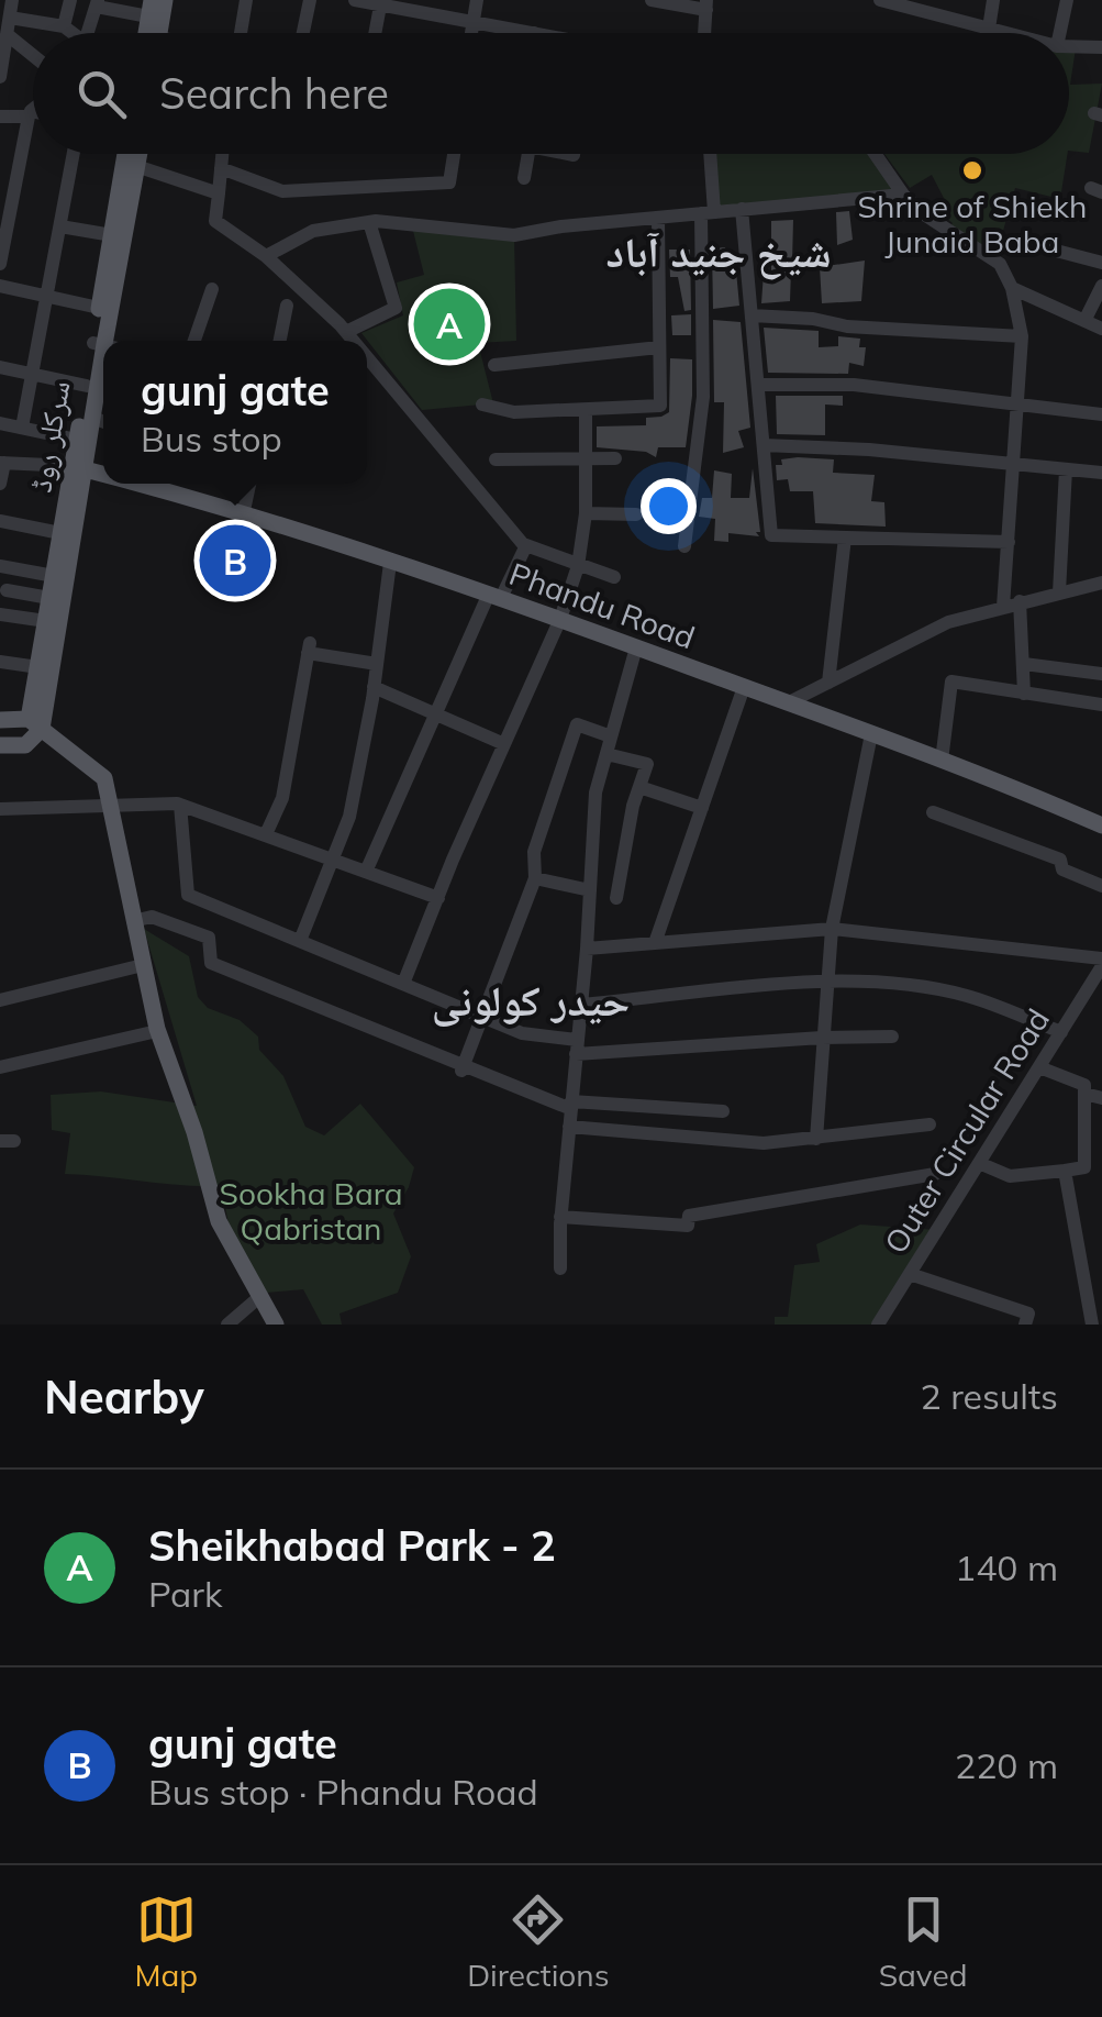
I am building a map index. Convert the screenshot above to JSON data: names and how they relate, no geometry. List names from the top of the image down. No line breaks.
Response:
{"streets":{"main road":["سرکلر روڈ","Phandu Road"],"street":["Outer Circular Road"]},"crossings":[["سرکلر روڈ","Phandu Road"]],"districts":["شیخ جنید آباد","حیدر کولونی"],"parks":["Sookha Bara Qabristan"],"places":["Shrine of Shiekh Junaid Baba"],"page":{"search":"Search here","pins":["A","B"],"popup":["gunj gate","Bus stop"],"heading":["Nearby","2 results"],"list":[{"mark":"A","name":"Sheikhabad Park - 2","note":"Park","value":"140 m"},{"mark":"B","name":"gunj gate","note":"Bus stop · Phandu Road","value":"220 m"}],"nav":["Map","Directions","Saved"]}}
